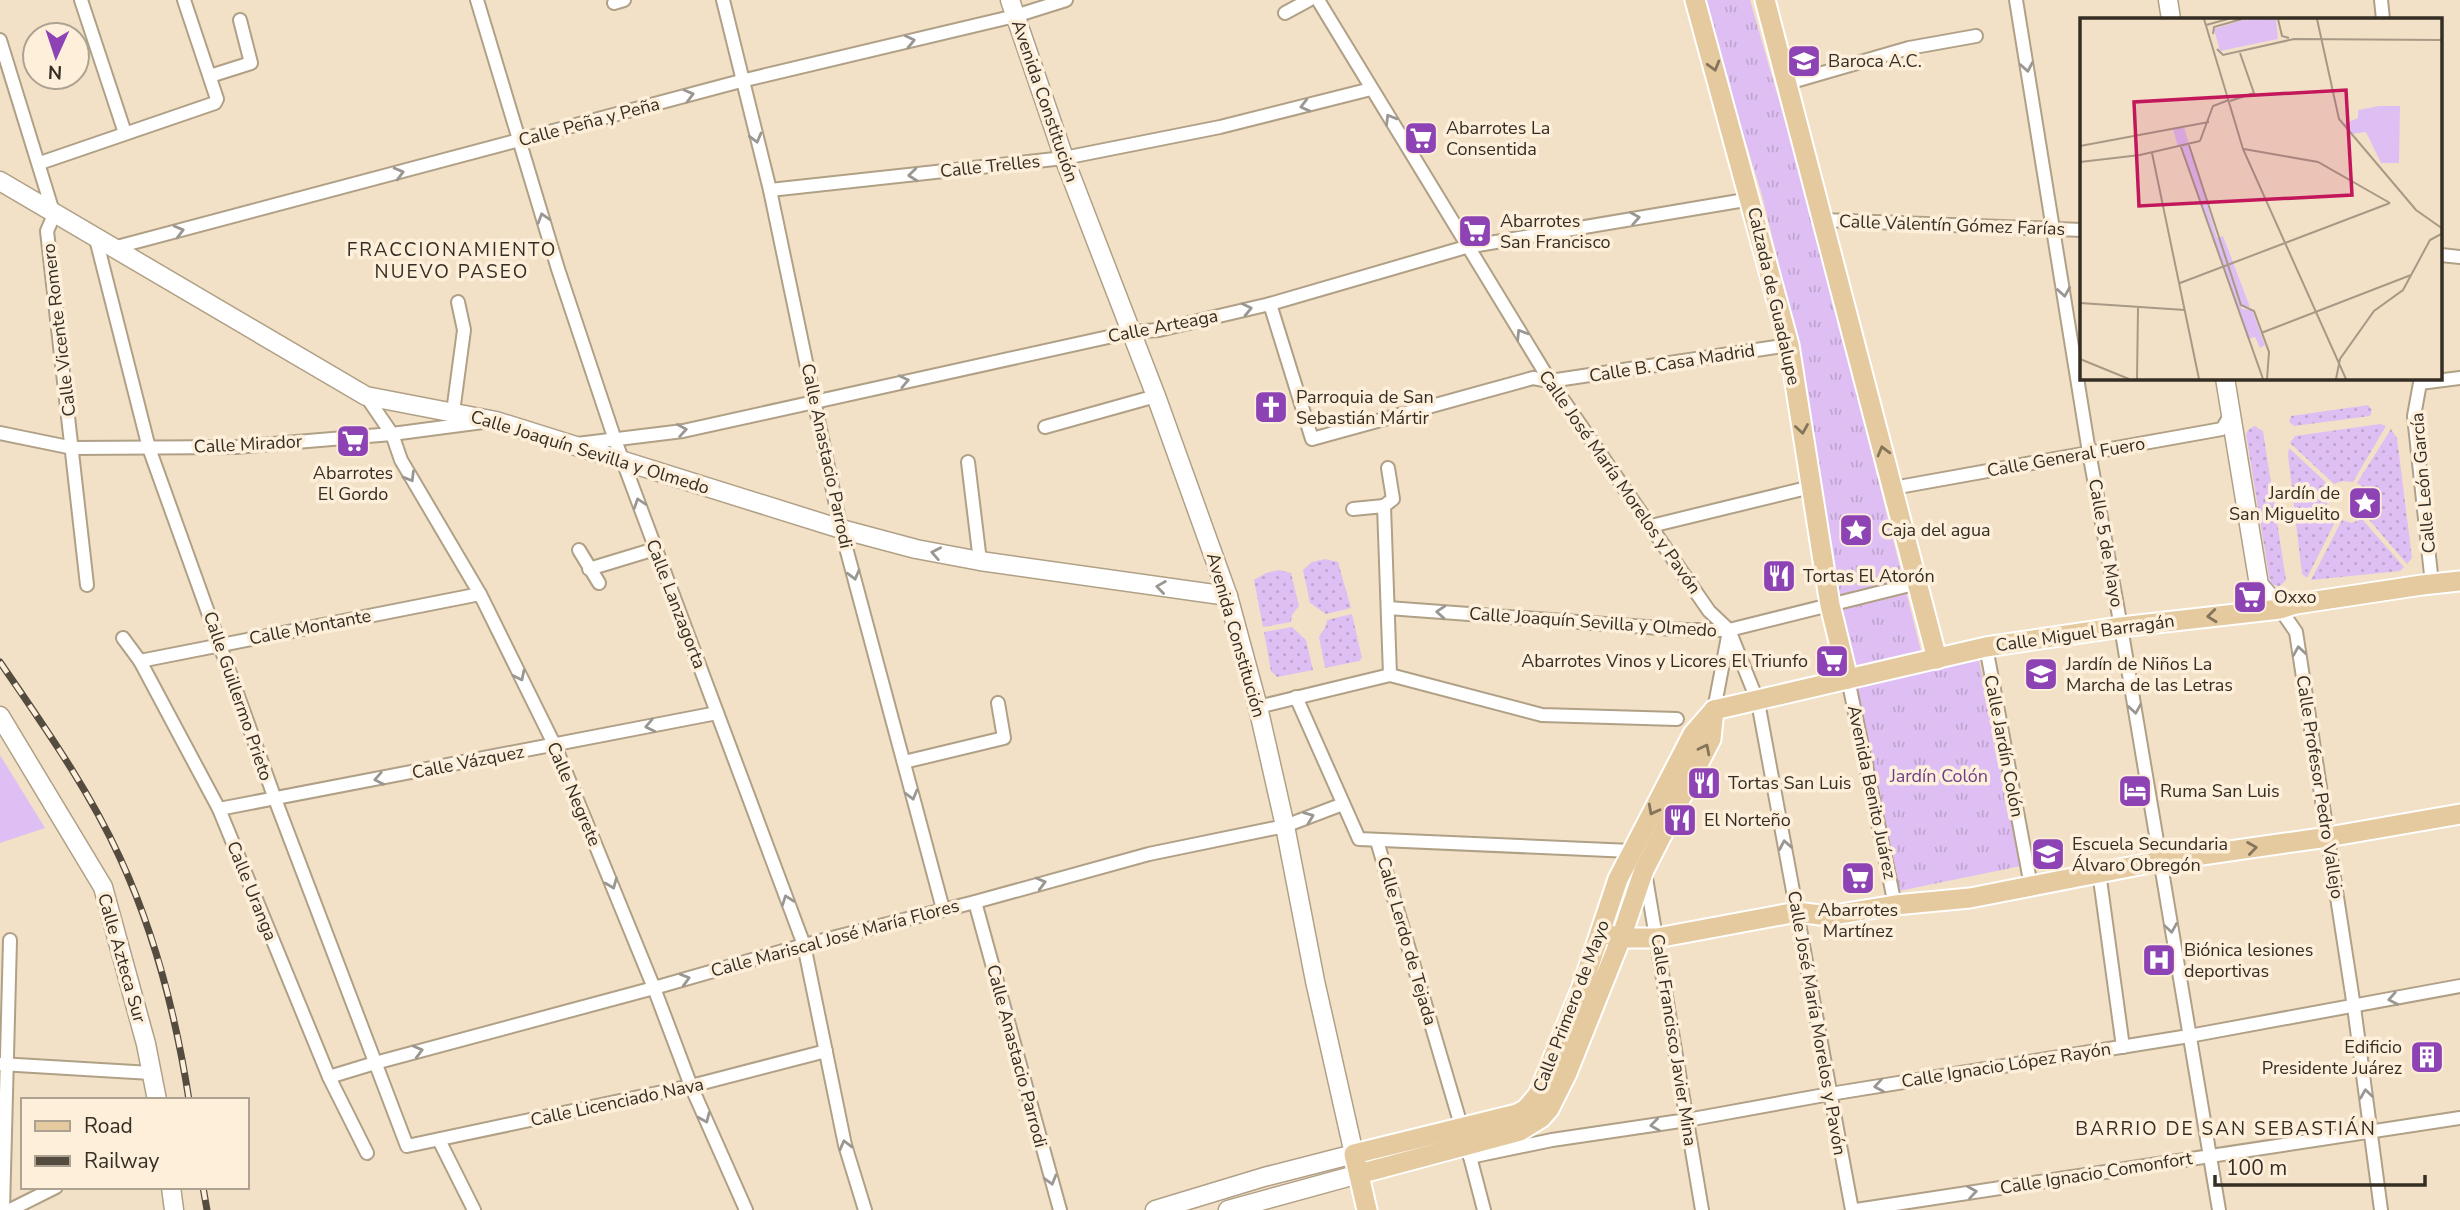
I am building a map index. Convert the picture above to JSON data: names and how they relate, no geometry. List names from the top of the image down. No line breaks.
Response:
{"streets":{"main road":["Avenida Constitución","Calzada de Guadalupe","Calle Miguel Barragán","Calle Primero de Mayo"],"street":["Calle Peña y Peña","Calle Trelles","Calle Valentín Gómez Farías","Calle Arteaga","Calle Vicente Romero","Calle B. Casa Madrid","Calle Mirador","Calle Joaquín Sevilla y Olmedo","Calle Anastacio Parrodi","Calle General Fuero","Calle José María Morelos y Pavón","Calle León García","Calle 5 de Mayo","Calle Lanzagorta","Calle Montante","Calle Guillermo Prieto","Calle Jardín Colón","Calle Vázquez","Calle Profesor Pedro Vallejo","Avenida Benito Juárez","Calle Negrete","Calle Uranga","Calle Mariscal José María Flores","Calle Lerdo de Tejada","Calle Azteca Sur","Calle Francisco Javier Mina","Calle Ignacio López Rayón","Calle Licenciado Nava","Calle Ignacio Comonfort"]},"crossings":[["Avenida Constitución","Calle Peña y Peña"],["Avenida Constitución","Calle Trelles"],["Avenida Constitución","Calle Arteaga"],["Avenida Constitución","Calle Joaquín Sevilla y Olmedo"],["Avenida Constitución","Calle Mariscal José María Flores"],["Avenida Constitución","Calle Primero de Mayo"],["Calle Peña y Peña","Calle Joaquín Sevilla y Olmedo"],["Calle Peña y Peña","Calle Anastacio Parrodi"],["Calle Peña y Peña","Calle Lanzagorta"],["Calle Trelles","Calle Anastacio Parrodi"],["Calle Trelles","Calle José María Morelos y Pavón"],["Calle Valentín Gómez Farías","Calle 5 de Mayo"],["Calzada de Guadalupe","Calle Arteaga"],["Calzada de Guadalupe","Calle B. Casa Madrid"],["Calzada de Guadalupe","Calle Joaquín Sevilla y Olmedo"],["Calzada de Guadalupe","Calle Miguel Barragán"],["Calzada de Guadalupe","Avenida Benito Juárez"],["Calle Arteaga","Calle B. Casa Madrid"],["Calle Arteaga","Calle Joaquín Sevilla y Olmedo"],["Calle Arteaga","Calle Anastacio Parrodi"],["Calle Arteaga","Calle José María Morelos y Pavón"],["Calle Arteaga","Calle Lanzagorta"],["Calle Vicente Romero","Calle Mirador"],["Calle Vicente Romero","Calle Joaquín Sevilla y Olmedo"],["Calle B. Casa Madrid","Calle José María Morelos y Pavón"],["Calle Mirador","Calle Joaquín Sevilla y Olmedo"],["Calle Mirador","Calle Guillermo Prieto"],["Calle Mirador","Calle Negrete"],["Calle Joaquín Sevilla y Olmedo","Calle Anastacio Parrodi"],["Calle Joaquín Sevilla y Olmedo","Calle José María Morelos y Pavón"],["Calle Joaquín Sevilla y Olmedo","Calle Lanzagorta"],["Calle Joaquín Sevilla y Olmedo","Calle Guillermo Prieto"],["Calle Joaquín Sevilla y Olmedo","Calle Negrete"],["Calle Joaquín Sevilla y Olmedo","Calle Primero de Mayo"],["Calle Anastacio Parrodi","Calle Mariscal José María Flores"],["Calle General Fuero","Calle 5 de Mayo"],["Calle General Fuero","Calle Profesor Pedro Vallejo"],["Calle José María Morelos y Pavón","Calle Miguel Barragán"],["Calle José María Morelos y Pavón","Calle Primero de Mayo"],["Calle José María Morelos y Pavón","Calle Ignacio López Rayón"],["Calle José María Morelos y Pavón","Calle Ignacio Comonfort"],["Calle León García","Calle Miguel Barragán"],["Calle 5 de Mayo","Calle Miguel Barragán"],["Calle 5 de Mayo","Calle Ignacio López Rayón"],["Calle 5 de Mayo","Calle Ignacio Comonfort"],["Calle Lanzagorta","Calle Vázquez"],["Calle Lanzagorta","Calle Mariscal José María Flores"],["Calle Lanzagorta","Calle Licenciado Nava"],["Calle Montante","Calle Guillermo Prieto"],["Calle Montante","Calle Negrete"],["Calle Montante","Calle Uranga"],["Calle Miguel Barragán","Calle Jardín Colón"],["Calle Miguel Barragán","Calle Profesor Pedro Vallejo"],["Calle Miguel Barragán","Avenida Benito Juárez"],["Calle Miguel Barragán","Calle Primero de Mayo"],["Calle Guillermo Prieto","Calle Vázquez"],["Calle Guillermo Prieto","Calle Mariscal José María Flores"],["Calle Guillermo Prieto","Calle Licenciado Nava"],["Calle Vázquez","Calle Negrete"],["Calle Vázquez","Calle Uranga"],["Calle Profesor Pedro Vallejo","Calle Ignacio López Rayón"],["Calle Profesor Pedro Vallejo","Calle Ignacio Comonfort"],["Calle Negrete","Calle Mariscal José María Flores"],["Calle Negrete","Calle Licenciado Nava"],["Calle Uranga","Calle Mariscal José María Flores"],["Calle Mariscal José María Flores","Calle Lerdo de Tejada"],["Calle Lerdo de Tejada","Calle Primero de Mayo"],["Calle Lerdo de Tejada","Calle Ignacio López Rayón"],["Calle Primero de Mayo","Calle Francisco Javier Mina"],["Calle Primero de Mayo","Calle Ignacio López Rayón"],["Calle Francisco Javier Mina","Calle Ignacio López Rayón"]],"one_way":["Calle Peña y Peña","Calle Trelles","Calle Arteaga","Calle Anastacio Parrodi","Calle José María Morelos y Pavón","Calle 5 de Mayo","Calle Lanzagorta","Calle Vázquez","Calle Profesor Pedro Vallejo","Calle Negrete","Calle Mariscal José María Flores","Calle Ignacio López Rayón","Calle Ignacio Comonfort"],"districts":["FRACCIONAMIENTO NUEVO PASEO","BARRIO DE SAN SEBASTIÁN"],"parks":["Jardín Colón"],"places":{"school or university":["Baroca A.C.","Jardín de Niños La Marcha de las Letras","Escuela Secundaria Álvaro Obregón"],"supermarket":["Abarrotes La Consentida","Abarrotes San Francisco","Abarrotes El Gordo","Oxxo","Abarrotes Vinos y Licores El Triunfo","Abarrotes Martínez"],"church":["Parroquia de San Sebastián Mártir"],"place":["Jardín de San Miguelito","Caja del agua"],"restaurant":["Tortas El Atorón","Tortas San Luis","El Norteño"],"hotel":["Ruma San Luis"],"hospital":["Biónica lesiones deportivas"],"building":["Edificio Presidente Juárez"]},"legend":["Road","Railway"],"scale_bar":"100 m","north":"bottom"}
